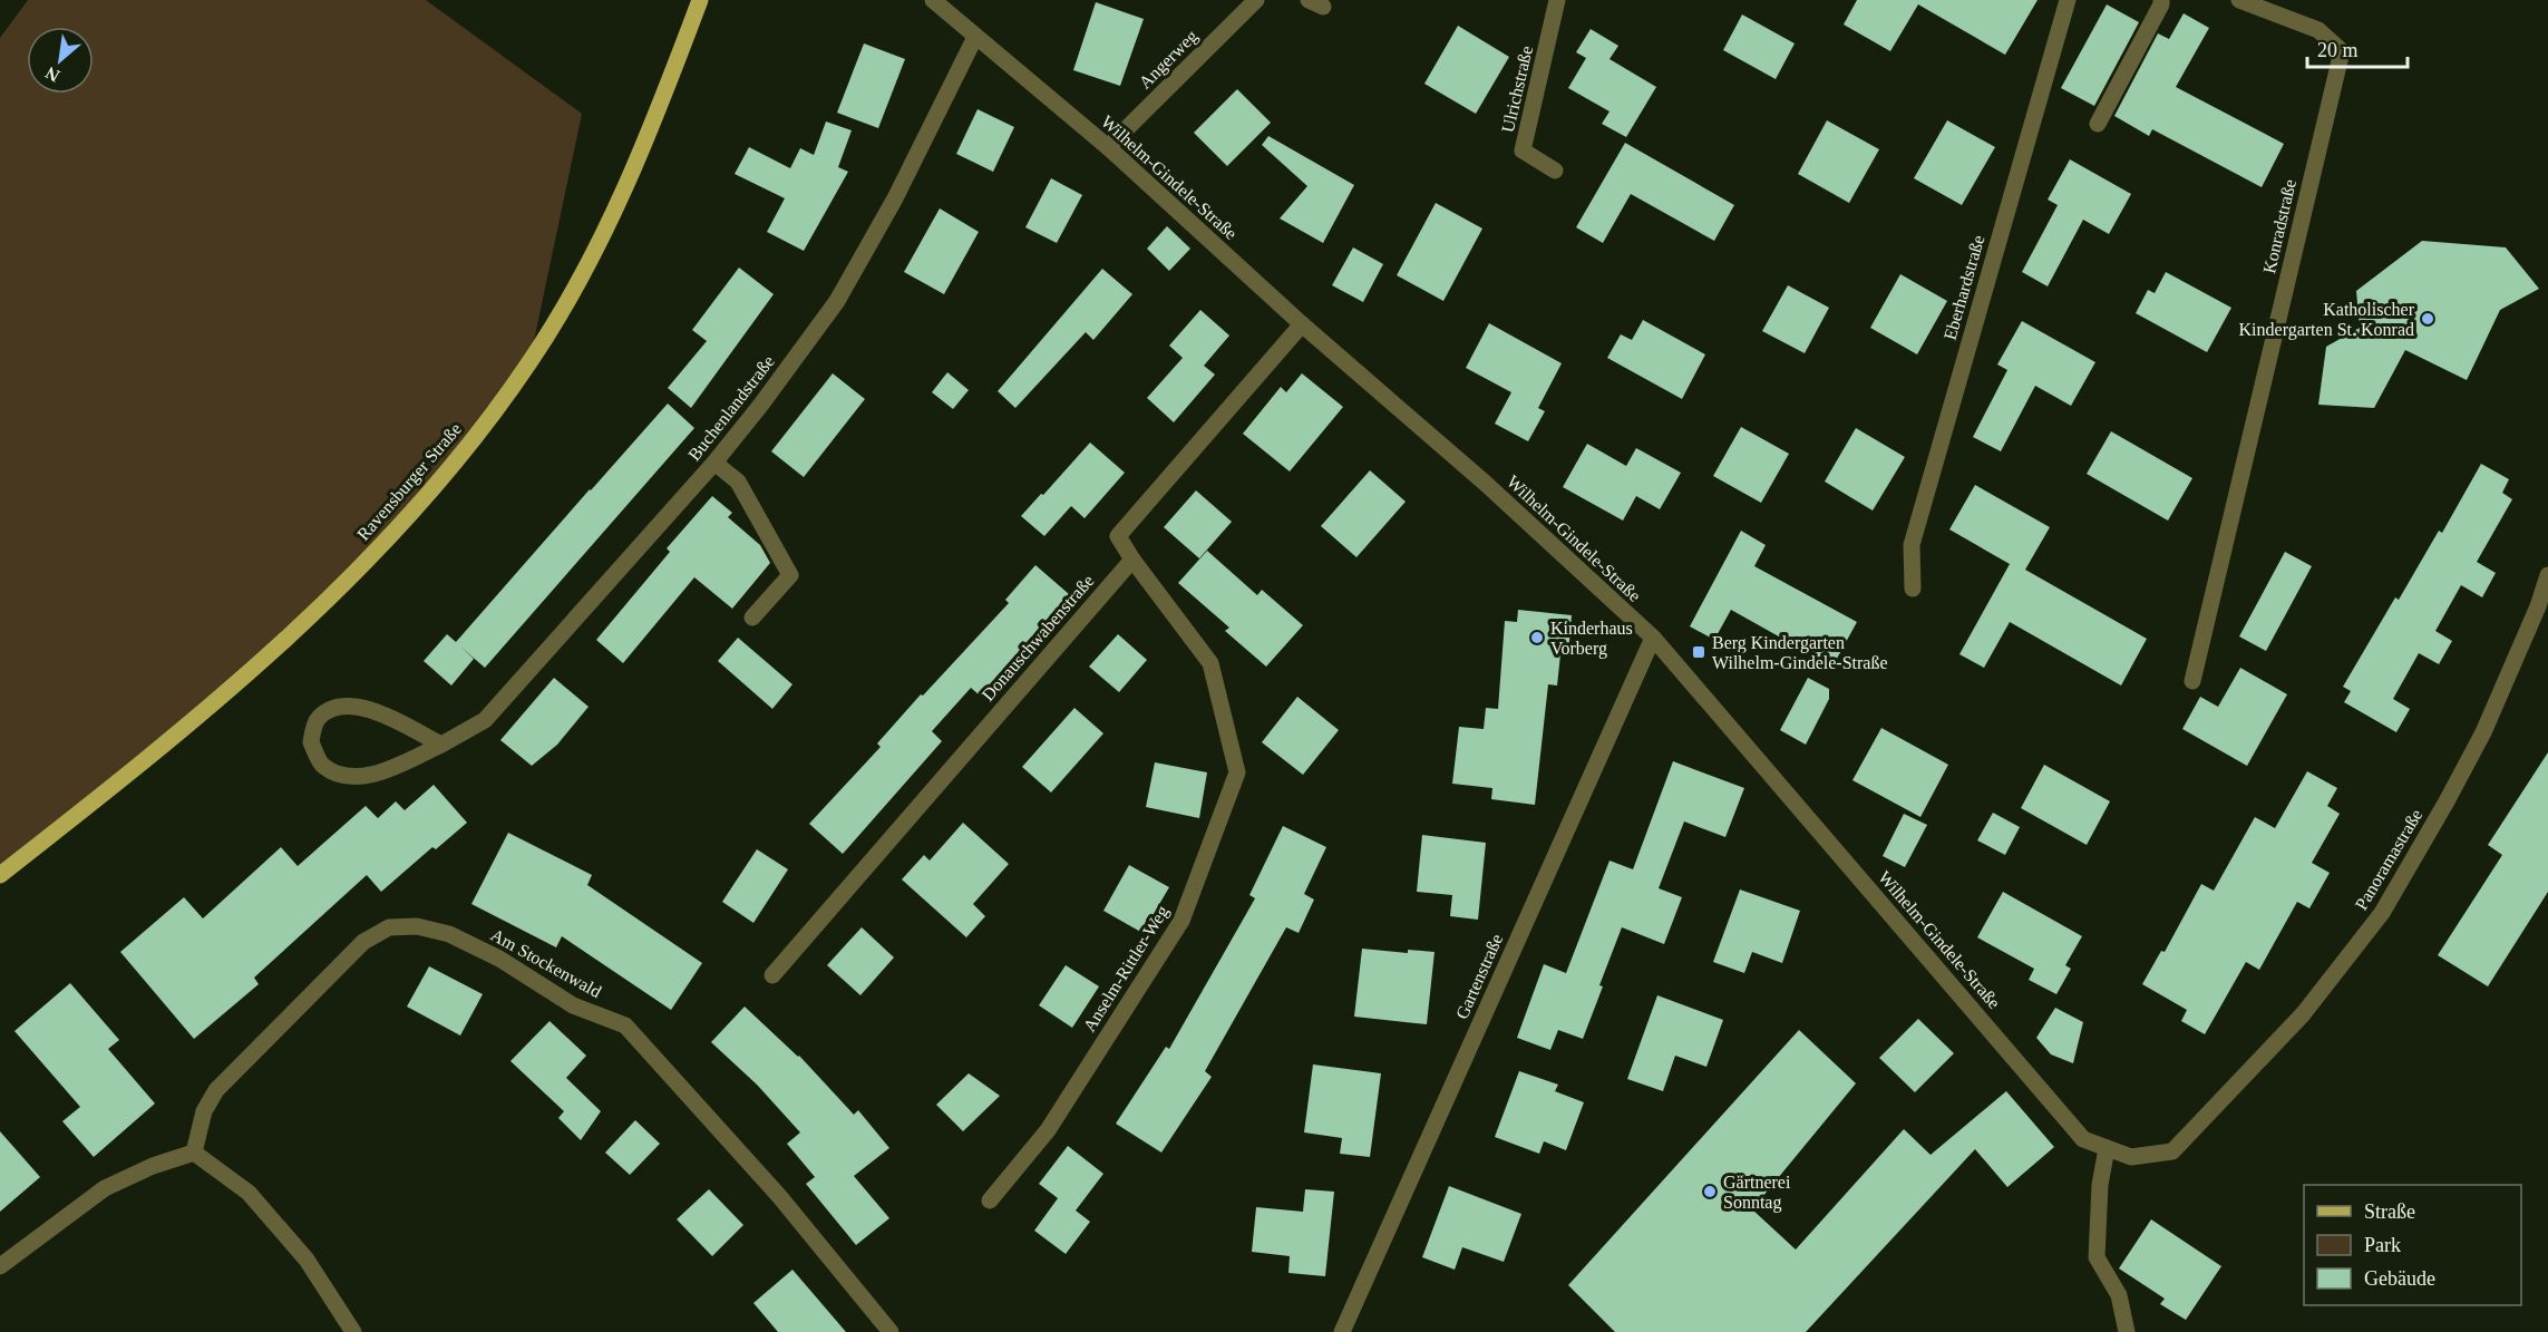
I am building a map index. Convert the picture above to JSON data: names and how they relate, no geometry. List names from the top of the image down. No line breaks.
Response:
{"streets":{"main road":["Ravensburger Straße"],"street":["Angerweg","Ulrichstraße","Wilhelm-Gindele-Straße","Konradstraße","Eberhardstraße","Buchenlandstraße","Donauschwabenstraße","Panoramastraße","Am Stockenwald","Anselm-Rittler-Weg","Gartenstraße"]},"crossings":[["Angerweg","Wilhelm-Gindele-Straße"],["Wilhelm-Gindele-Straße","Buchenlandstraße"],["Wilhelm-Gindele-Straße","Panoramastraße"],["Wilhelm-Gindele-Straße","Gartenstraße"],["Donauschwabenstraße","Anselm-Rittler-Weg"]],"places":{"other":["Katholischer Kindergarten St. Konrad","Kinderhaus Vorberg","Gärtnerei Sonntag"],"transit":["Berg Kindergarten Wilhelm-Gindele-Straße"]},"legend":["Straße","Park","Gebäude"],"scale_bar":"20 m","north":"bottom left"}
